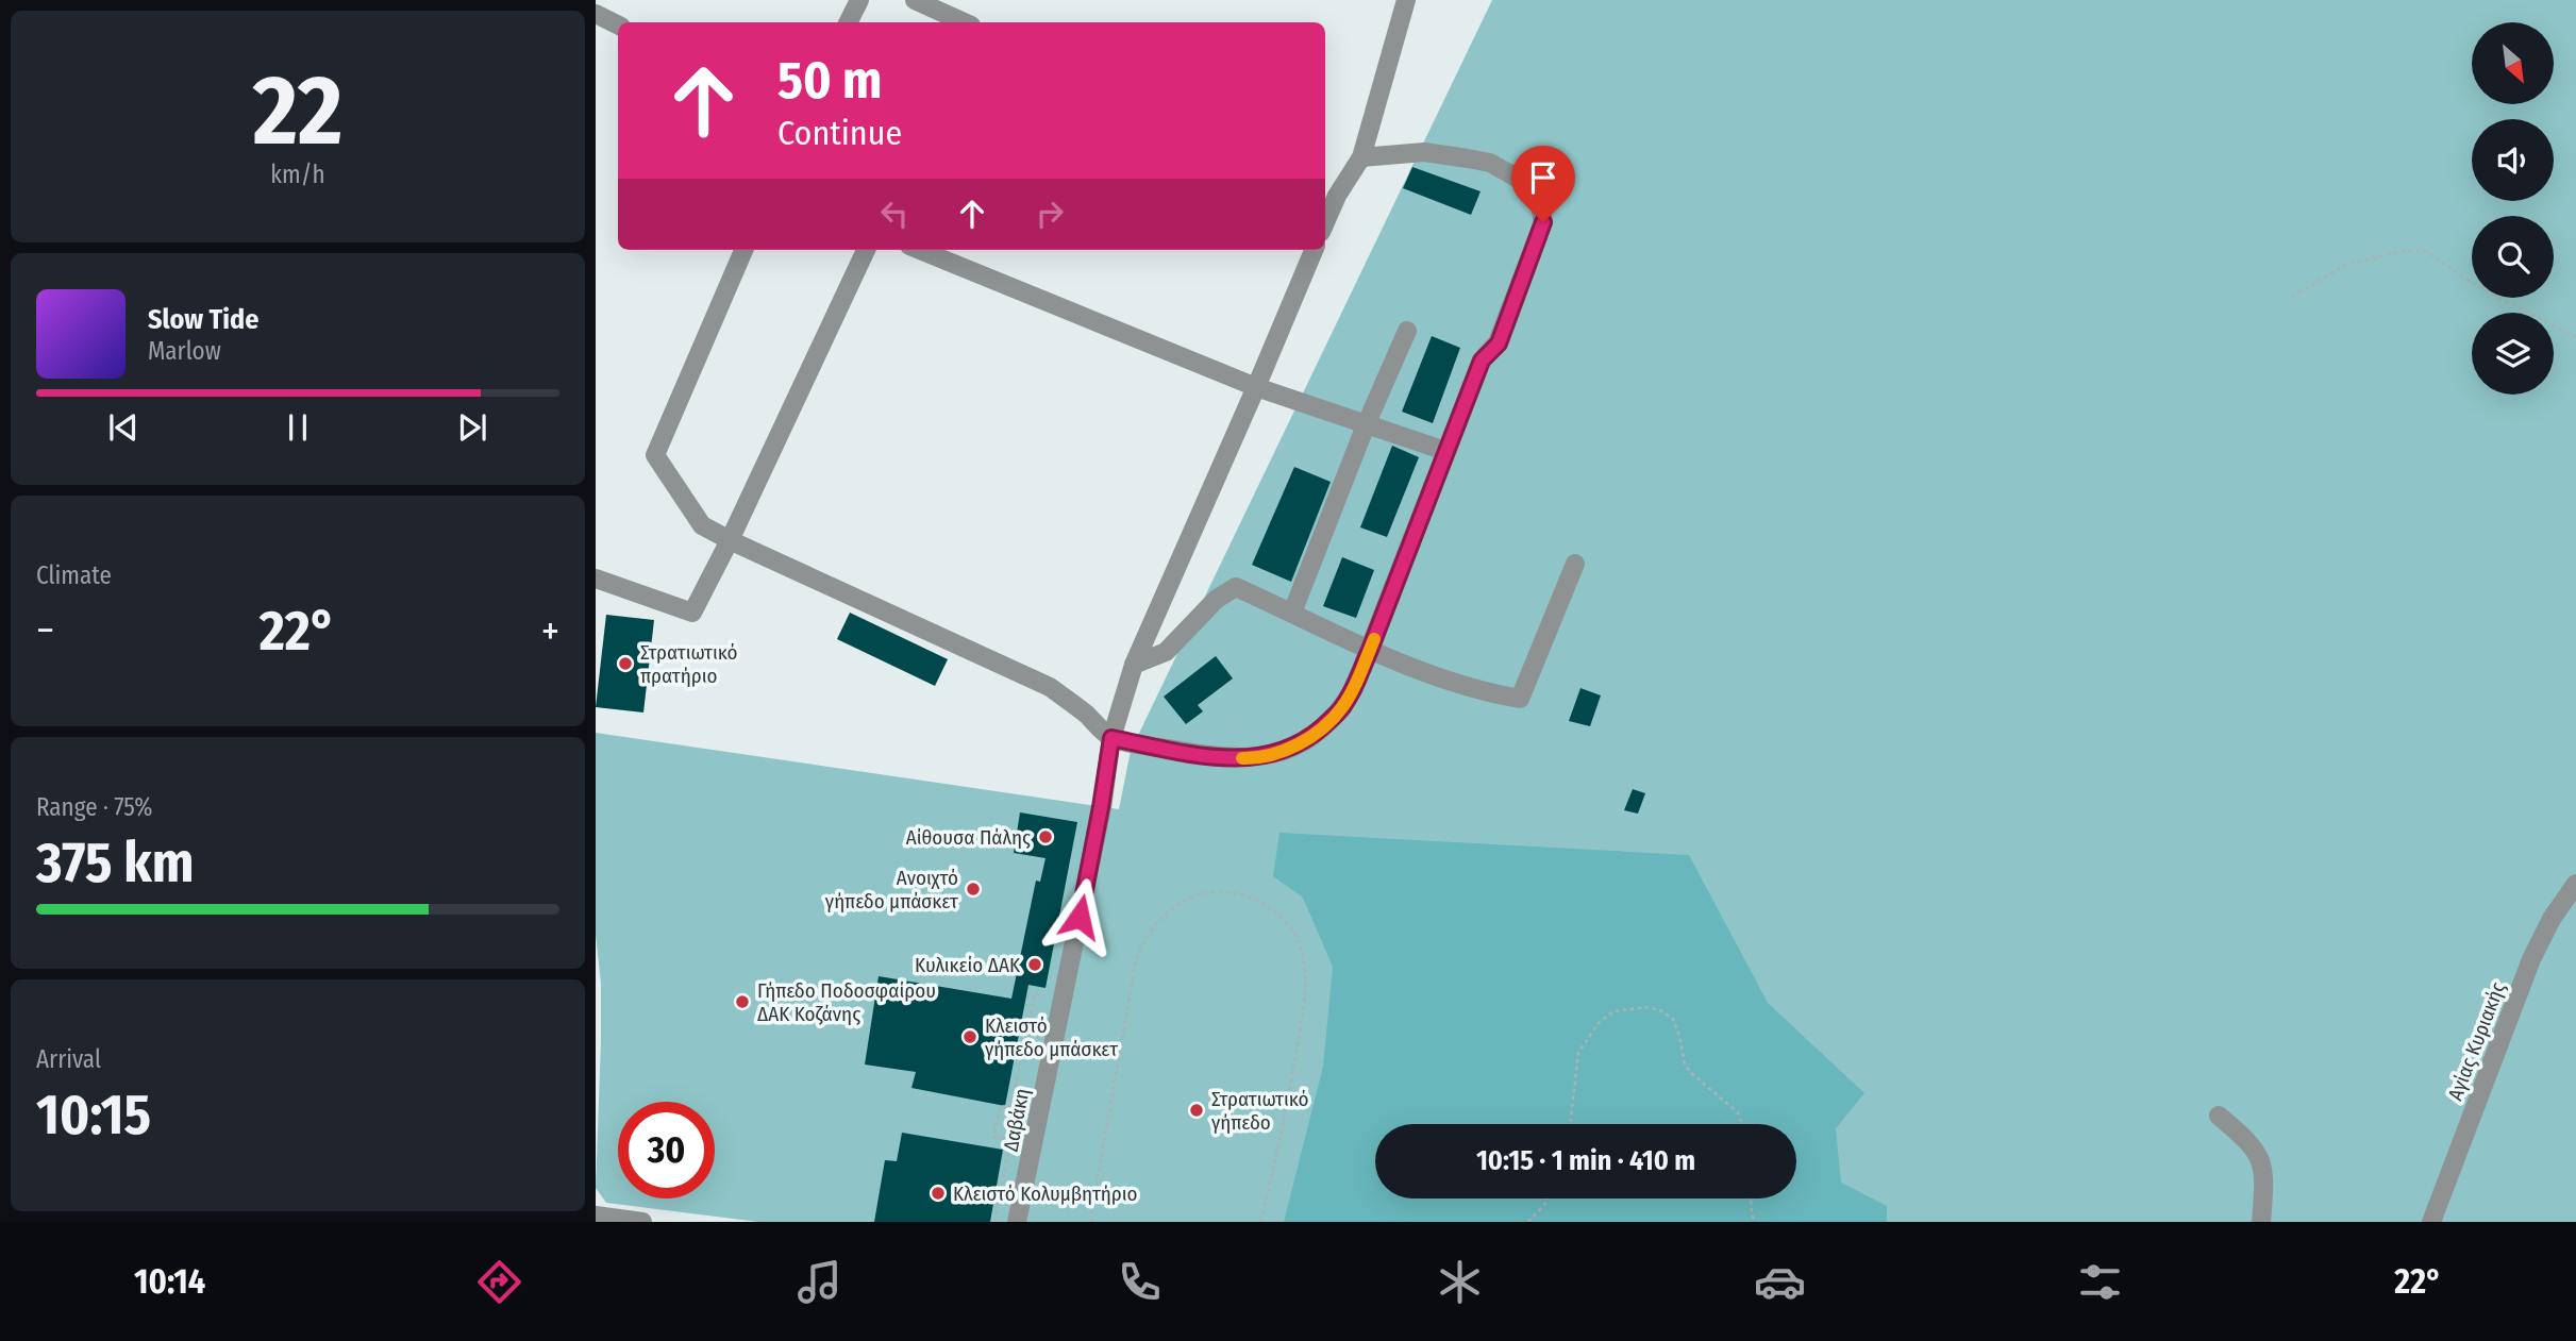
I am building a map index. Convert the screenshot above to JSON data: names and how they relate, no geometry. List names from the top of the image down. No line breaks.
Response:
{"streets":{"street":["Αγίας Κυριακής","Δαβάκη"]},"places":["Στρατιωτικό πρατήριο","Αίθουσα Πάλης","Ανοιχτό γήπεδο μπάσκετ","Κυλικείο ΔΑΚ","Γήπεδο Ποδοσφαίρου ΔΑΚ Κοζάνης","Κλειστό γήπεδο μπάσκετ","Στρατιωτικό γήπεδο","Κλειστό Κολυμβητήριο"],"north":"bottom right","page":{"tile":[["22","km/h"],"Climate",["Range · 75%","375 km"],["Arrival","10:15"]],"turn":["50 m","Continue"],"song":["Slow Tide","Marlow"],"heat":["−","22°","+"],"limit":"30","trip":"10:15 · 1 min · 410 m","tabs":["10:14","22°"]}}
